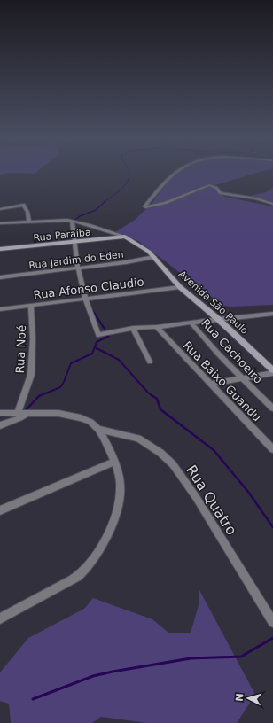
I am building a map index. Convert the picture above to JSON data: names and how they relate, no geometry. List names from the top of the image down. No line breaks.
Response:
{"streets":{"street":["Rua Paraíba","Rua Jardim do Eden","Rua Afonso Claudio","Avenida São Paulo","Rua Noé","Rua Cachoeiro","Rua Baixo Guandu","Rua Quatro"]},"crossings":[["Rua Paraíba","Avenida São Paulo"],["Rua Jardim do Eden","Avenida São Paulo"],["Rua Afonso Claudio","Avenida São Paulo"],["Rua Afonso Claudio","Rua Noé"]],"north":"left"}
